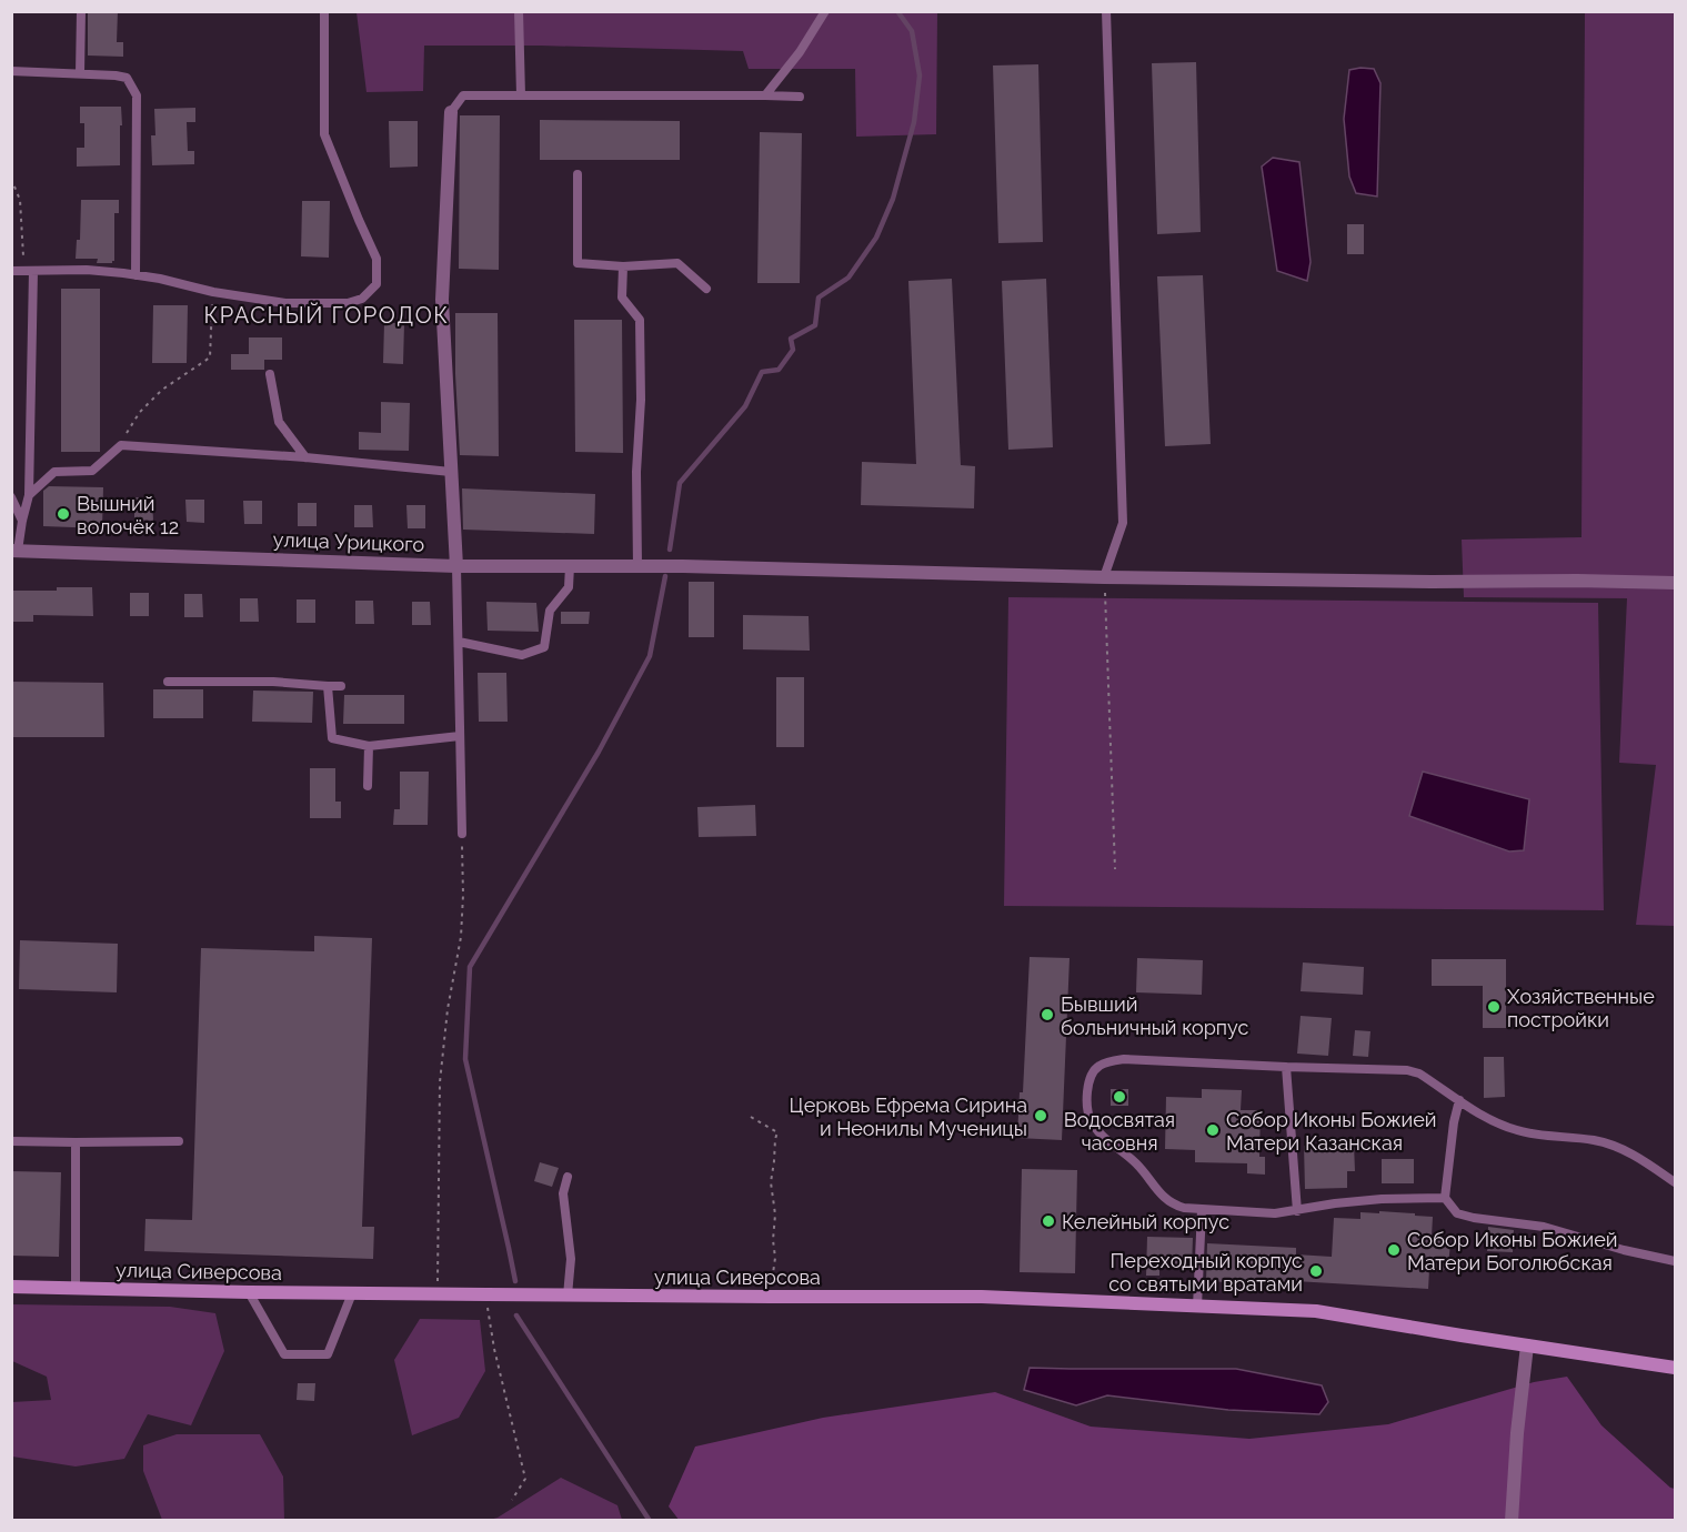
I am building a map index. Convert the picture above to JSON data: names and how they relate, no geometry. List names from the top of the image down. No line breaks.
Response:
{"streets":{"street":["улица Урицкого","улица Сиверсова"]},"districts":["КРАСНЫЙ ГОРОДОК"],"places":["Вышний волочёк 12","Хозяйственные постройки","Бывший больничный корпус","Водосвятая часовня","Церковь Ефрема Сирина и Неонилы Мученицы","Собор Иконы Божией Матери Казанская","Келейный корпус","Собор Иконы Божией Матери Боголюбская","Переходный корпус со святыми вратами"]}
